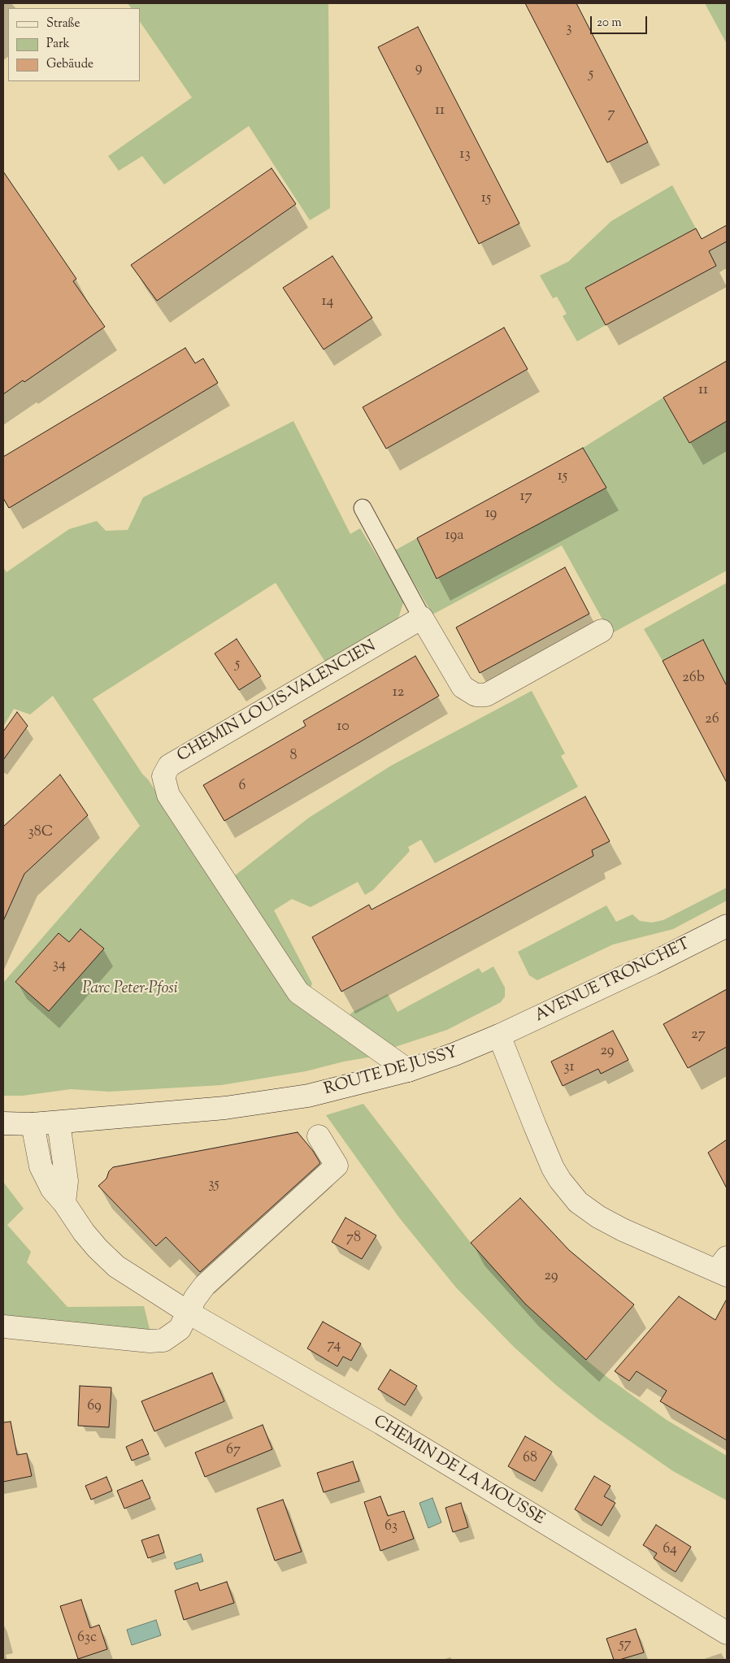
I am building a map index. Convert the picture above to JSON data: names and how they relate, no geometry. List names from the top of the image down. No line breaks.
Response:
{"streets":{"street":["CHEMIN LOUIS-VALENCIEN","AVENUE TRONCHET","ROUTE DE JUSSY","CHEMIN DE LA MOUSSE"]},"crossings":[["CHEMIN LOUIS-VALENCIEN","ROUTE DE JUSSY"],["AVENUE TRONCHET","ROUTE DE JUSSY"],["ROUTE DE JUSSY","CHEMIN DE LA MOUSSE"]],"parks":["Parc Peter-Pfosi"],"house_numbers":["3","9","5","11","7","13","15","14","11","15","17","19","19a","5","26b","12","26","10","8","6","38C","34","27","29","31","35","78","29","74","69","67","68","63","64","63c","57"],"legend":["Straße","Park","Gebäude"],"scale_bar":"20 m"}
